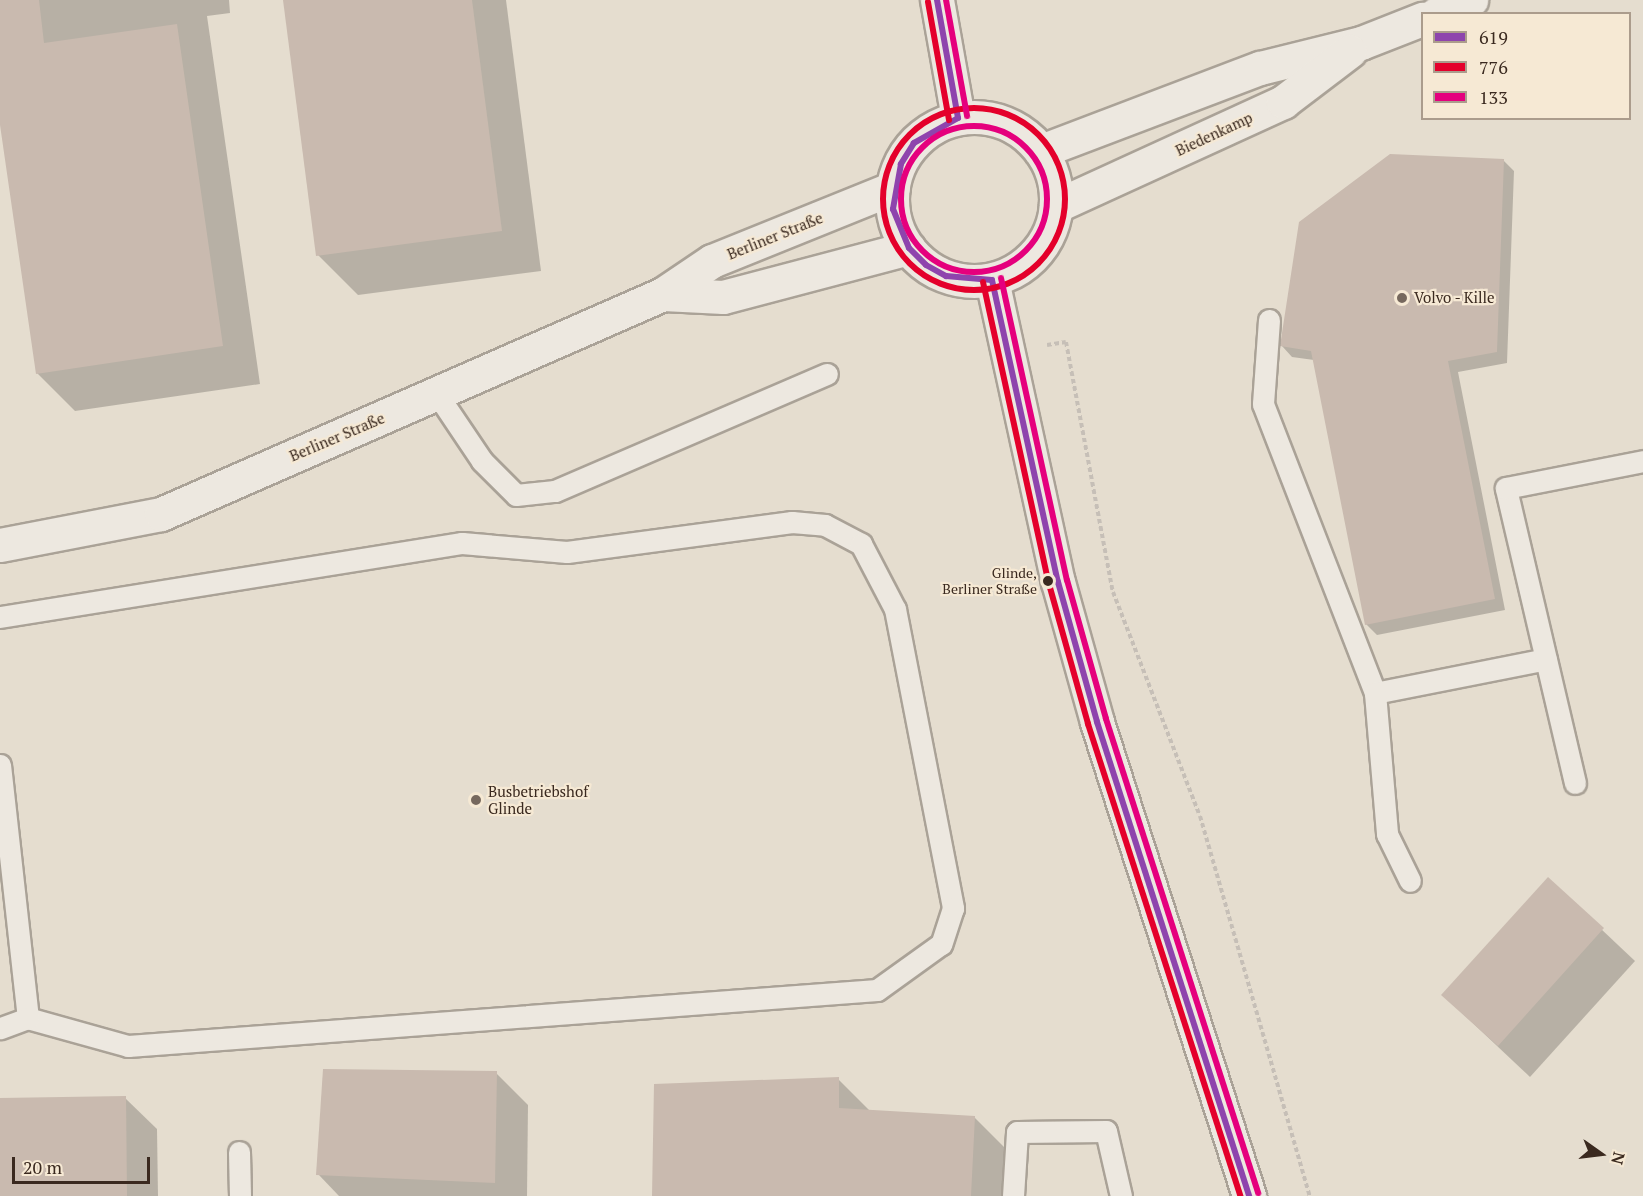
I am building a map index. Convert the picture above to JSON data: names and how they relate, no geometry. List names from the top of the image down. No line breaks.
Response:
{"streets":{"street":["Biedenkamp","Berliner Straße"]},"crossings":[["Biedenkamp","Berliner Straße"]],"places":["Volvo - Kille","Glinde, Berliner Straße","Busbetriebshof Glinde"],"lines":["transit line 619","transit line 133","transit line 776"],"legend":["619","776","133"],"scale_bar":"20 m","north":"right"}
